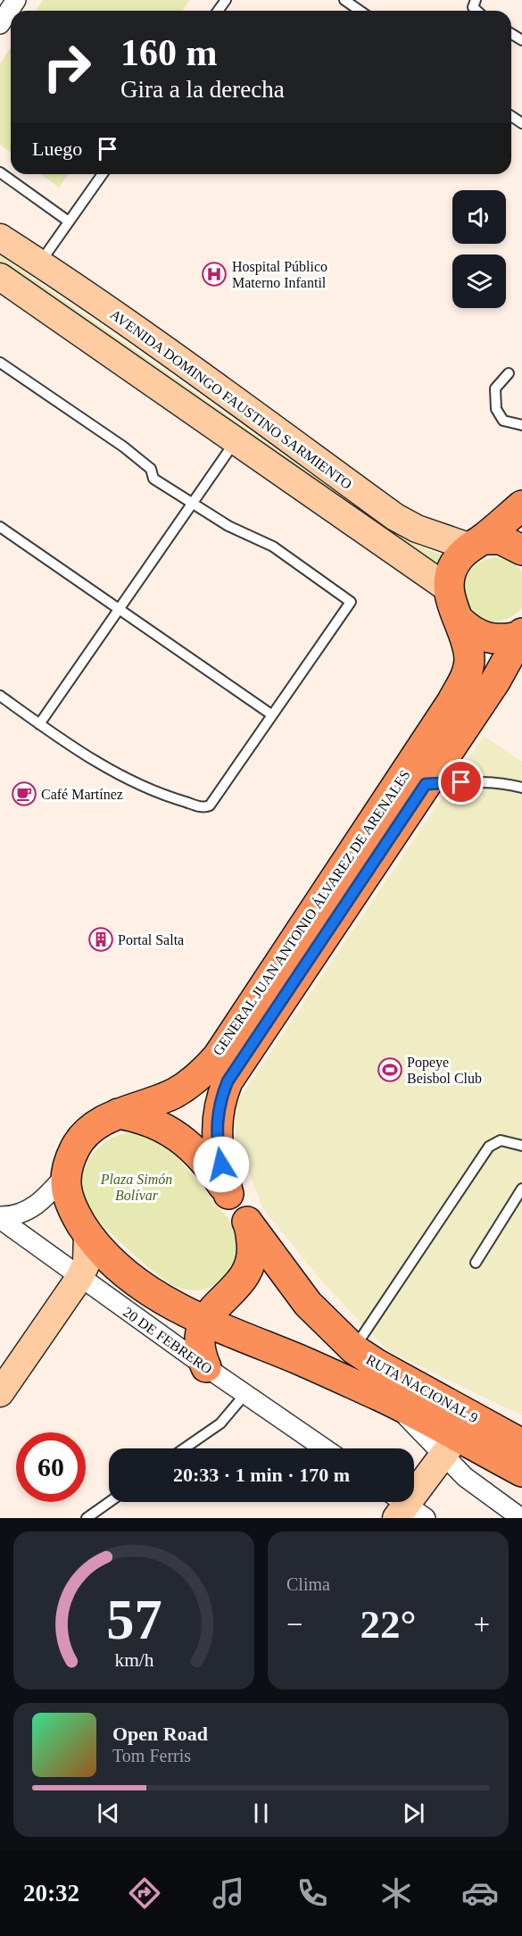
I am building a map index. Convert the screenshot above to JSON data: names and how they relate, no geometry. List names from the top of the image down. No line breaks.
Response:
{"streets":{"main road":["AVENIDA DOMINGO FAUSTINO SARMIENTO","GENERAL JUAN ANTONIO ÁLVAREZ DE ARENALES","RUTA NACIONAL 9"],"street":["20 DE FEBRERO"]},"crossings":[["AVENIDA DOMINGO FAUSTINO SARMIENTO","GENERAL JUAN ANTONIO ÁLVAREZ DE ARENALES"],["GENERAL JUAN ANTONIO ÁLVAREZ DE ARENALES","20 DE FEBRERO"],["GENERAL JUAN ANTONIO ÁLVAREZ DE ARENALES","RUTA NACIONAL 9"]],"parks":["Plaza Simón Bolívar"],"places":{"hospital":["Hospital Público Materno Infantil"],"cafe":["Café Martínez"],"building":["Portal Salta"],"sports":["Popeye Beisbol Club"]},"page":{"turn":["160 m","Gira a la derecha"],"then":"Luego","limit":"60","trip":"20:33 · 1 min · 170 m","tile":"Clima","heat":["−","22°","+"],"song":["Open Road","Tom Ferris"],"tabs":"20:32","gauge":["57","km/h"]}}
